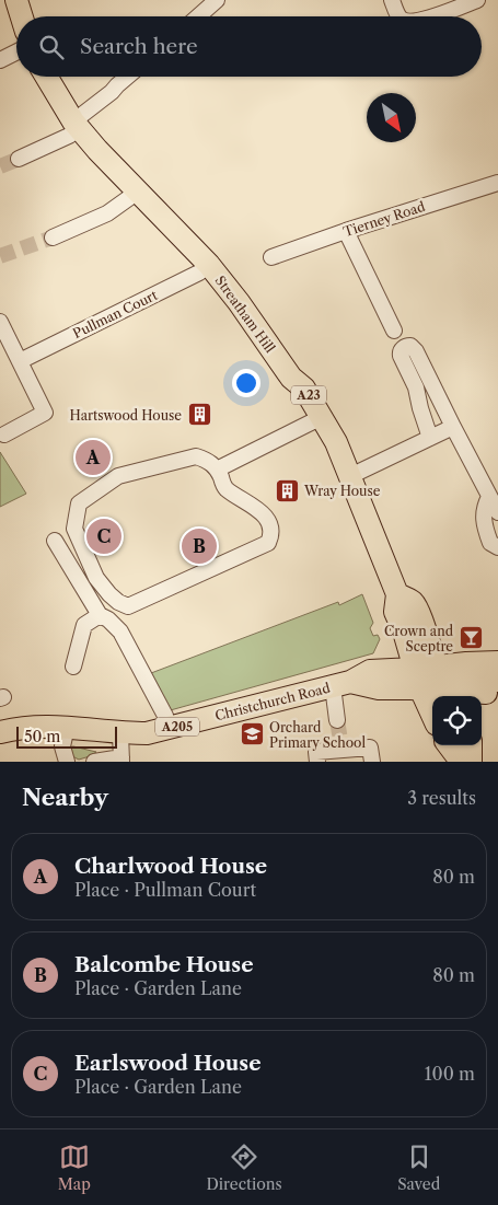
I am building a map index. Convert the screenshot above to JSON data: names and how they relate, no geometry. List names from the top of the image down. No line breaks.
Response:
{"streets":{"highway":["Streatham Hill","A23","Christchurch Road","A205"],"street":["Tierney Road","Pullman Court"]},"crossings":[["Pullman Court","Streatham Hill"],["Streatham Hill","A23"],["Streatham Hill","Christchurch Road"],["Streatham Hill","A205"],["A23","Christchurch Road"],["A23","A205"],["Christchurch Road","A205"]],"places":{"building":["Hartswood House","Wray House"],"bar":["Crown and Sceptre"],"school or university":["Orchard Primary School"]},"scale_bar":"50 m","north":"bottom right","page":{"search":"Search here","pins":["A","C","B"],"scale":"50 m","heading":["Nearby","3 results"],"list":[{"mark":"A","name":"Charlwood House","note":"Place · Pullman Court","value":"80 m"},{"mark":"B","name":"Balcombe House","note":"Place · Garden Lane","value":"80 m"},{"mark":"C","name":"Earlswood House","note":"Place · Garden Lane","value":"100 m"}],"nav":["Map","Directions","Saved"]}}
